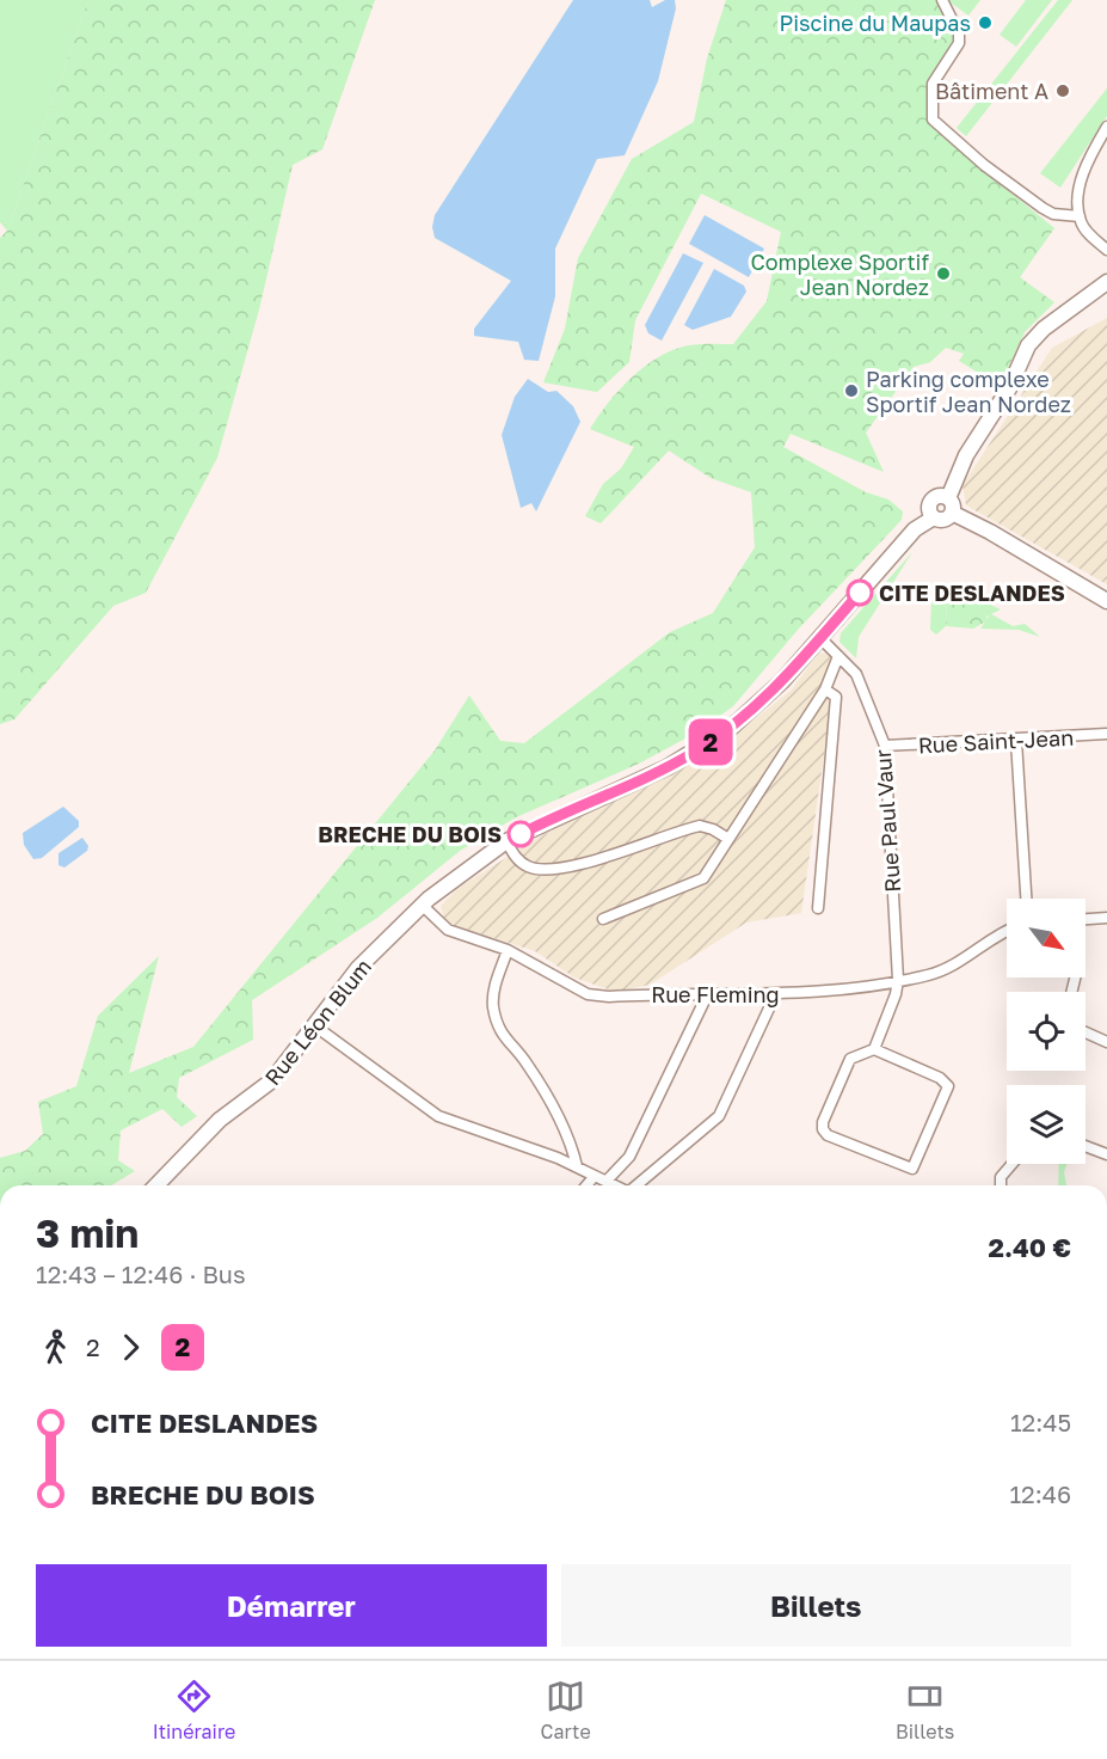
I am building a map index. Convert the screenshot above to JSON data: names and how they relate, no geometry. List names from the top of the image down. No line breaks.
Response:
{"streets":{"street":["Rue Saint-Jean","Rue Paul Vaur","Rue Fleming","Rue Léon Blum"]},"crossings":[["Rue Saint-Jean","Rue Paul Vaur"],["Rue Paul Vaur","Rue Fleming"],["Rue Paul Vaur","Rue Léon Blum"],["Rue Fleming","Rue Léon Blum"]],"places":["Piscine du Maupas","Bâtiment A","Complexe Sportif Jean Nordez","Parking complexe Sportif Jean Nordez","CITE DESLANDES","BRECHE DU BOIS"],"lines":["bus line 2"],"north":"bottom right","page":{"on_map":"2","heading":["3 min","12:43 – 12:46 · Bus","2.40 €"],"legs":["2","2"],"list":[{"name":"CITE DESLANDES","value":"12:45"},{"name":"BRECHE DU BOIS","value":"12:46"}],"buttons":["Démarrer","Billets"],"tabs":["Itinéraire","Carte","Billets"]}}
